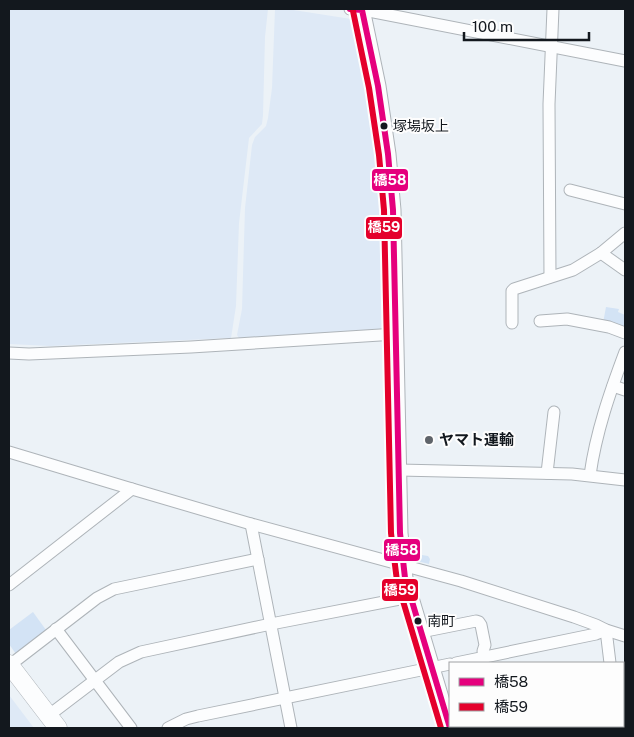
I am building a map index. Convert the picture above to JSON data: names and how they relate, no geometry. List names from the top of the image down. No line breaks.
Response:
{"places":["塚場坂上","ヤマト運輸","南町"],"lines":["transit line 橋58","transit line 橋59"],"legend":["橋58","橋59"],"scale_bar":"100 m"}
